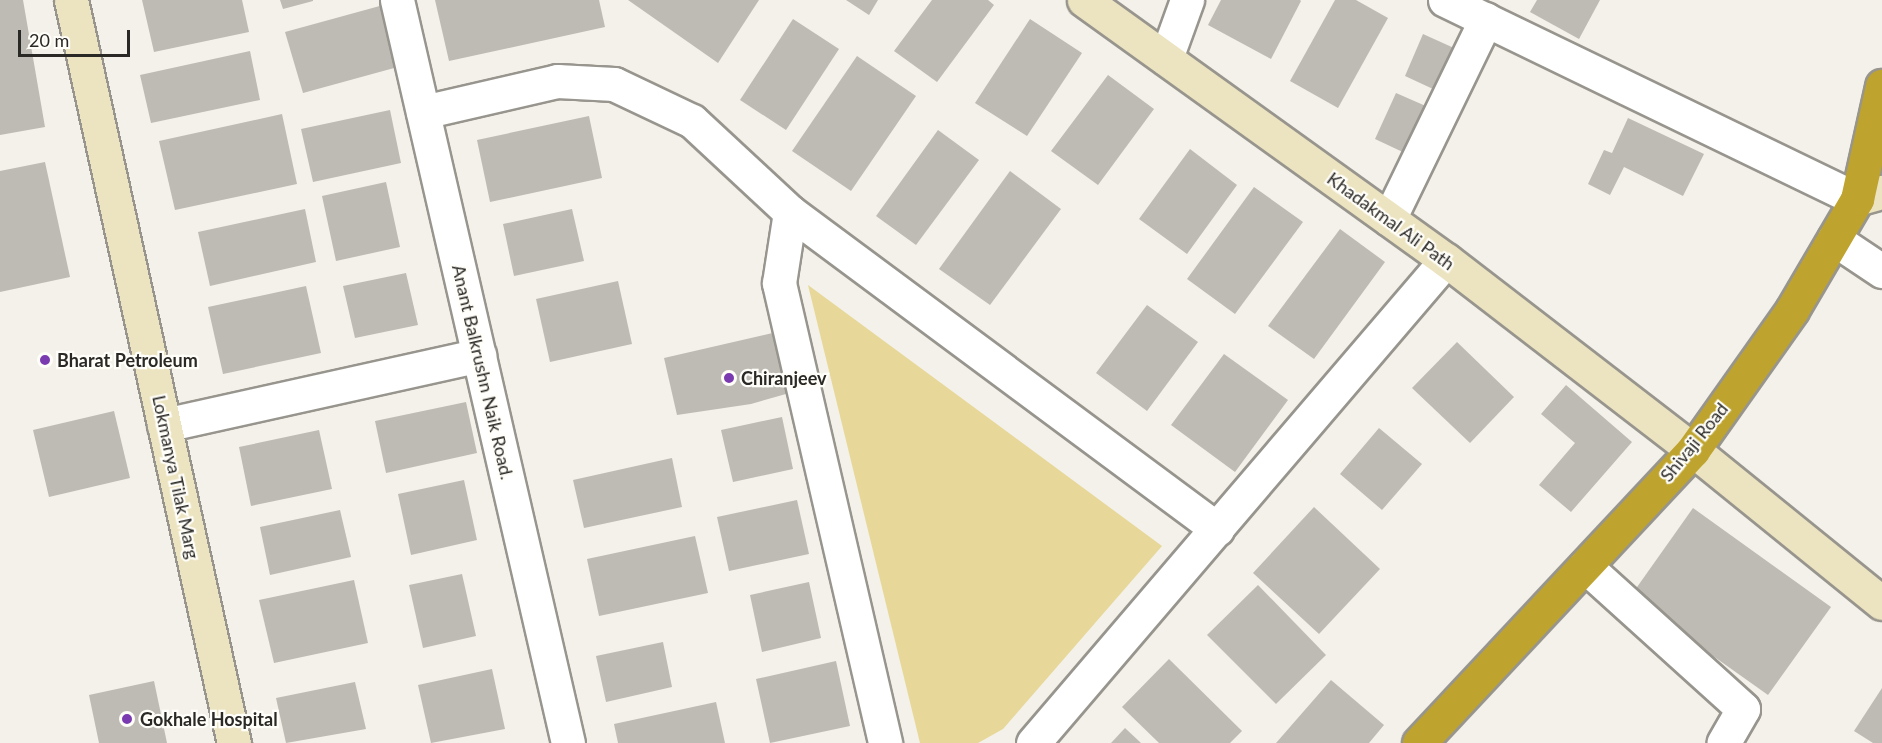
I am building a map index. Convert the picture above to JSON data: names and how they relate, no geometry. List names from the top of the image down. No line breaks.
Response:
{"streets":{"highway":["Shivaji Road"],"street":["Khadakmal Ali Path","Anant Balkrushn Naik Road.","Lokmanya Tilak Marg"]},"crossings":[["Khadakmal Ali Path","Shivaji Road"]],"places":["Bharat Petroleum","Chiranjeev","Gokhale Hospital"],"scale_bar":"20 m"}
